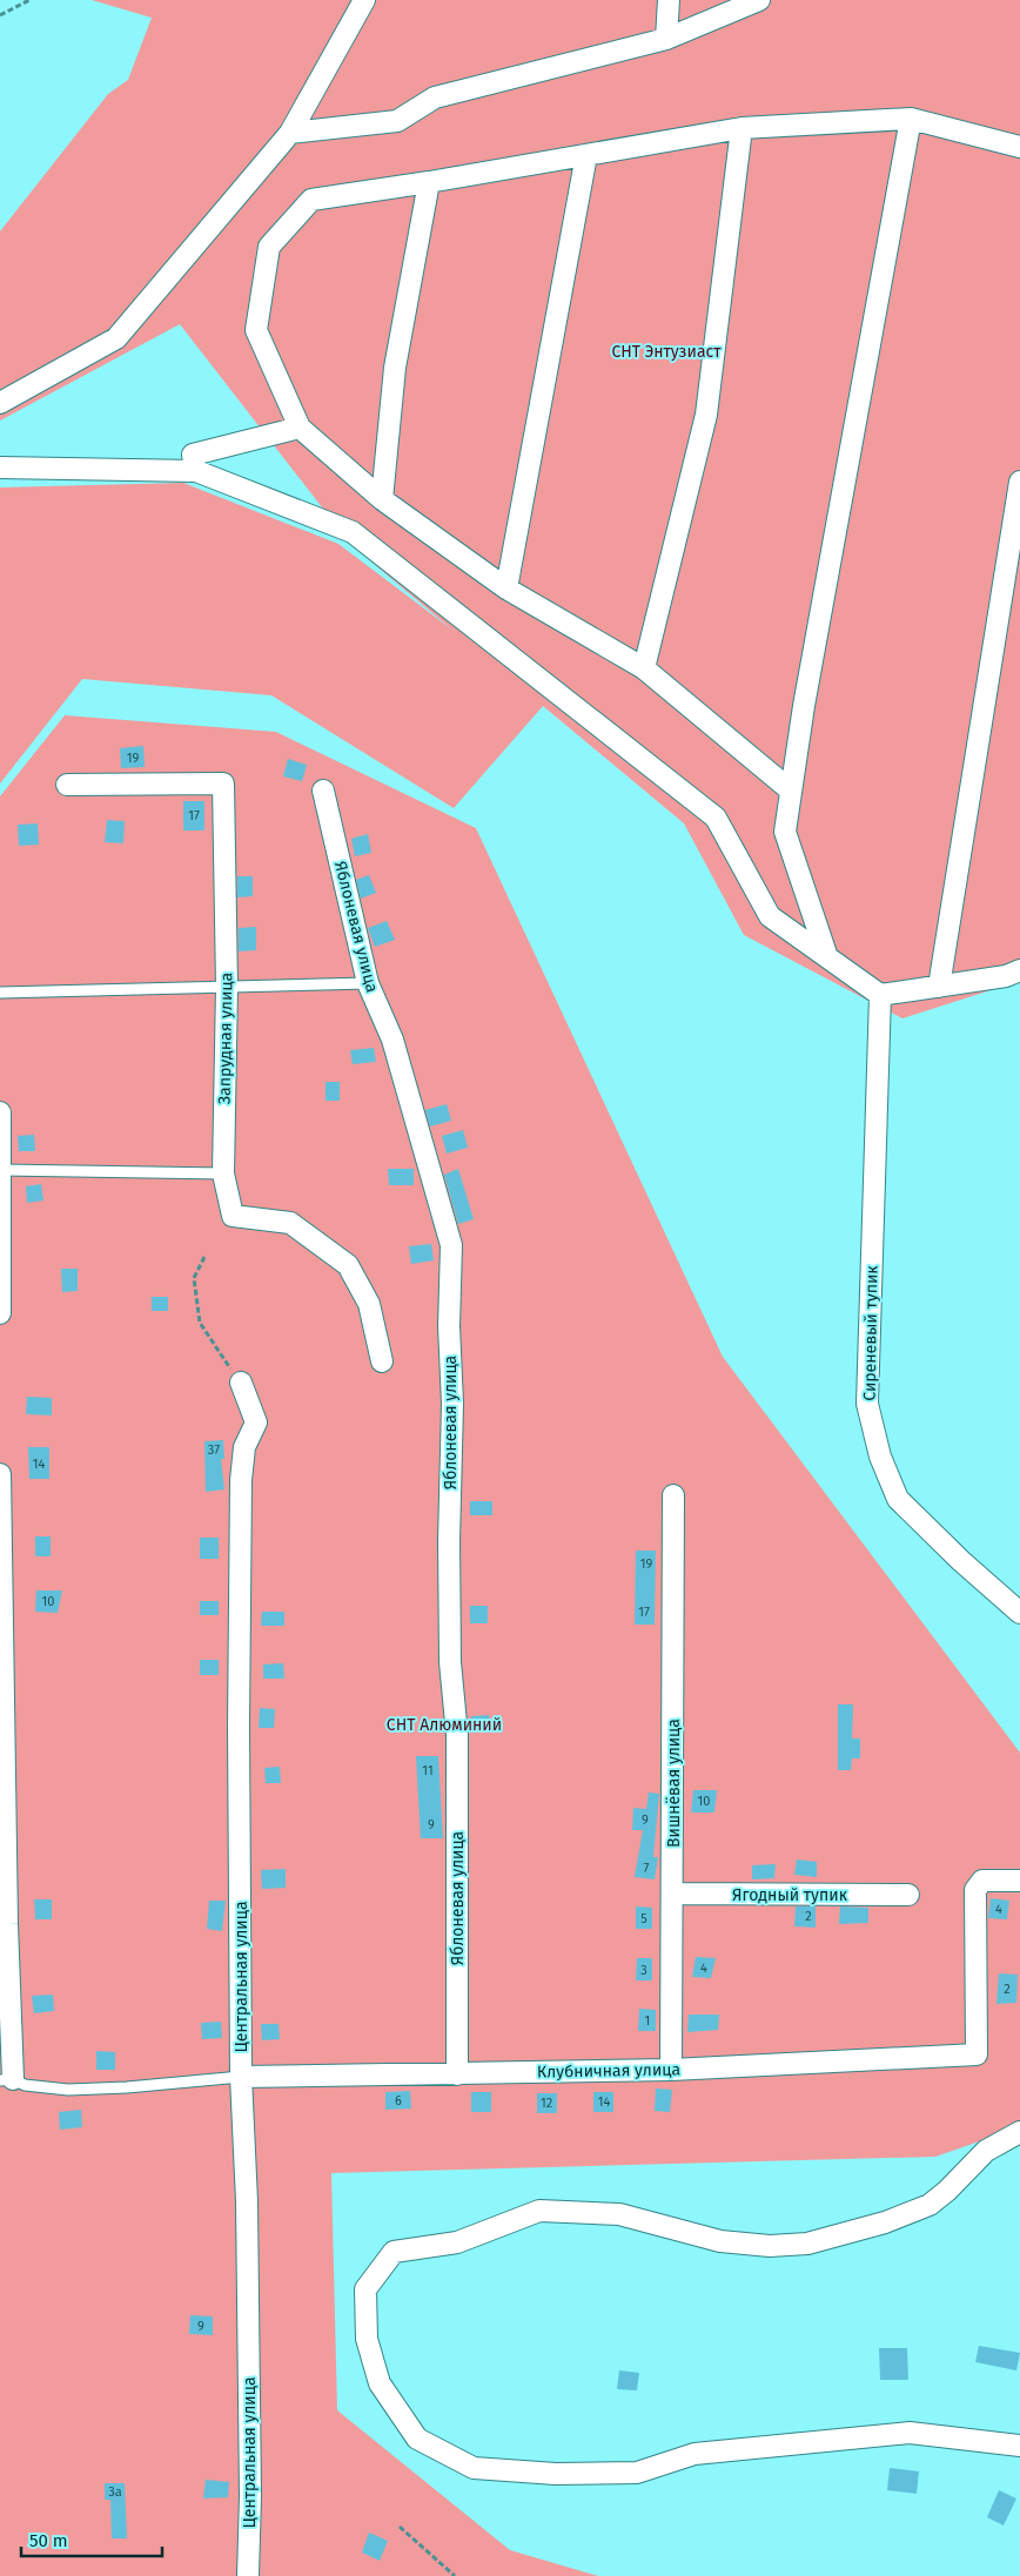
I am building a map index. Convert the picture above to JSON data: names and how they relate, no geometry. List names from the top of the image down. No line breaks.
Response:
{"streets":{"street":["Яблоневая улица","Запрудная улица","Сиреневый тупик","Вишнёвая улица","Ягодный тупик","Центральная улица","Клубничная улица"]},"crossings":[["Яблоневая улица","Клубничная улица"],["Вишнёвая улица","Ягодный тупик"],["Вишнёвая улица","Клубничная улица"],["Центральная улица","Клубничная улица"]],"parks":["СНТ Энтузиаст","СНТ Алюминий"],"house_numbers":["19","17","37","14","19","10","17","11","10","9","9","7","4","2","5","4","3","2","1","6","14","12","9","3а"],"scale_bar":"50 m"}
